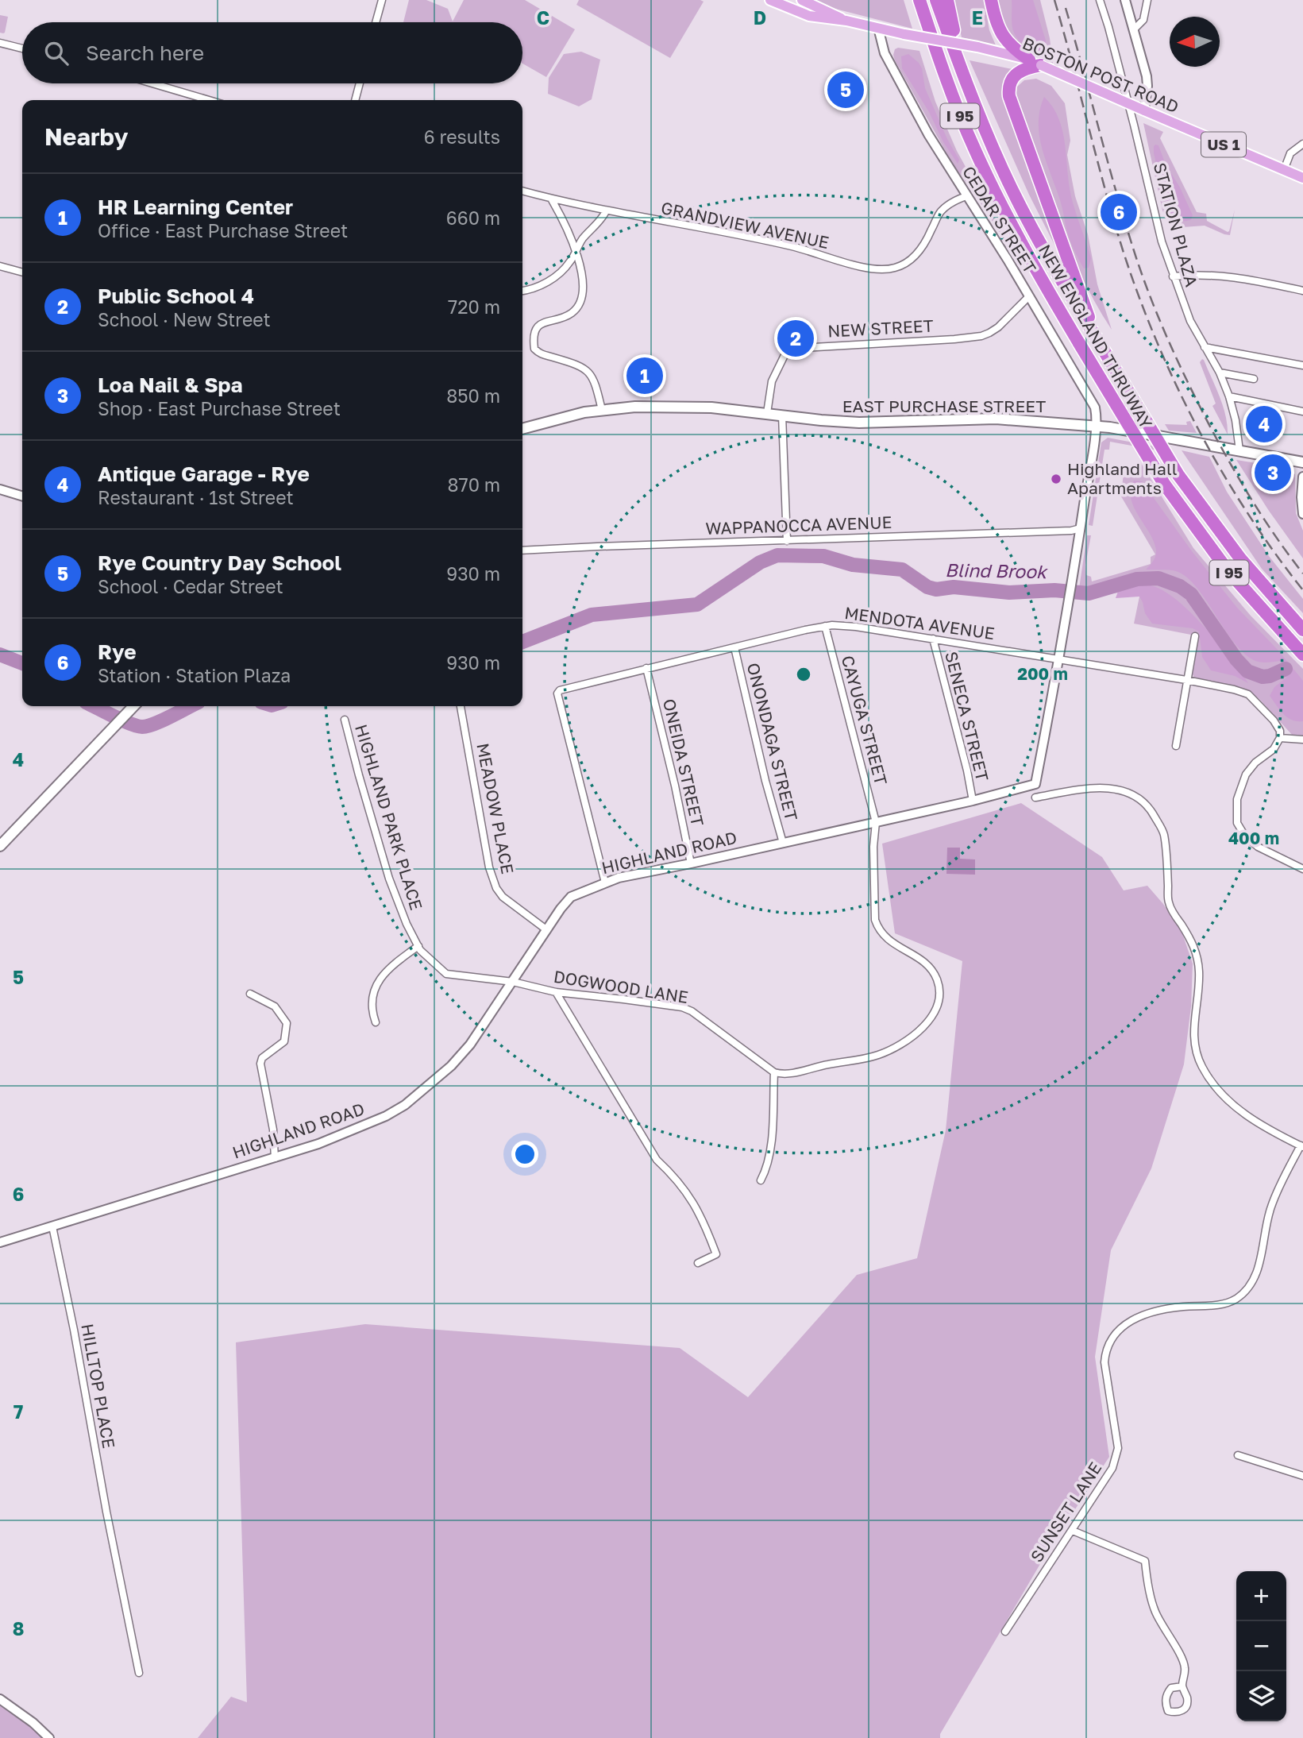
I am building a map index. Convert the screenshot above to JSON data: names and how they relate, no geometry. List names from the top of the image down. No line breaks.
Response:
{"streets":{"highway":["I 95","NEW ENGLAND THRUWAY"],"main road":["BOSTON POST ROAD","US 1","EAST PURCHASE STREET"],"street":["CEDAR STREET","STATION PLAZA","GRANDVIEW AVENUE","NEW STREET","WAPPANOCCA AVENUE","MENDOTA AVENUE","SENECA STREET","CAYUGA STREET","ONONDAGA STREET","ONEIDA STREET","MEADOW PLACE","HIGHLAND PARK PLACE","HIGHLAND ROAD","DOGWOOD LANE","HILLTOP PLACE","SUNSET LANE"]},"crossings":[["BOSTON POST ROAD","CEDAR STREET"],["CEDAR STREET","GRANDVIEW AVENUE"],["CEDAR STREET","NEW STREET"],["CEDAR STREET","EAST PURCHASE STREET"],["CEDAR STREET","HIGHLAND ROAD"],["STATION PLAZA","EAST PURCHASE STREET"],["NEW STREET","EAST PURCHASE STREET"],["EAST PURCHASE STREET","HIGHLAND ROAD"],["WAPPANOCCA AVENUE","HIGHLAND ROAD"],["MENDOTA AVENUE","SENECA STREET"],["MENDOTA AVENUE","CAYUGA STREET"],["MENDOTA AVENUE","ONONDAGA STREET"],["MENDOTA AVENUE","ONEIDA STREET"],["MENDOTA AVENUE","HIGHLAND ROAD"],["SENECA STREET","HIGHLAND ROAD"],["CAYUGA STREET","HIGHLAND ROAD"],["ONONDAGA STREET","HIGHLAND ROAD"],["ONEIDA STREET","HIGHLAND ROAD"],["MEADOW PLACE","HIGHLAND ROAD"],["HIGHLAND PARK PLACE","HIGHLAND ROAD"],["HIGHLAND PARK PLACE","DOGWOOD LANE"],["HIGHLAND ROAD","DOGWOOD LANE"],["HIGHLAND ROAD","HILLTOP PLACE"]],"water":["Blind Brook"],"places":["Highland Hall Apartments"],"north":"left","page":{"search":"Search here","pins":["5","6","2","1","4","3"],"heading":["Nearby","6 results"],"list":[{"mark":"1","name":"HR Learning Center","note":"Office · East Purchase Street","value":"660 m"},{"mark":"2","name":"Public School 4","note":"School · New Street","value":"720 m"},{"mark":"3","name":"Loa Nail & Spa","note":"Shop · East Purchase Street","value":"850 m"},{"mark":"4","name":"Antique Garage - Rye","note":"Restaurant · 1st Street","value":"870 m"},{"mark":"5","name":"Rye Country Day School","note":"School · Cedar Street","value":"930 m"},{"mark":"6","name":"Rye","note":"Station · Station Plaza","value":"930 m"}],"map_buttons":["+","−"]},"grid":{"columns":["C","D","E"],"rows":["4","5","6","7","8"]},"rings":["200 m","400 m"]}
